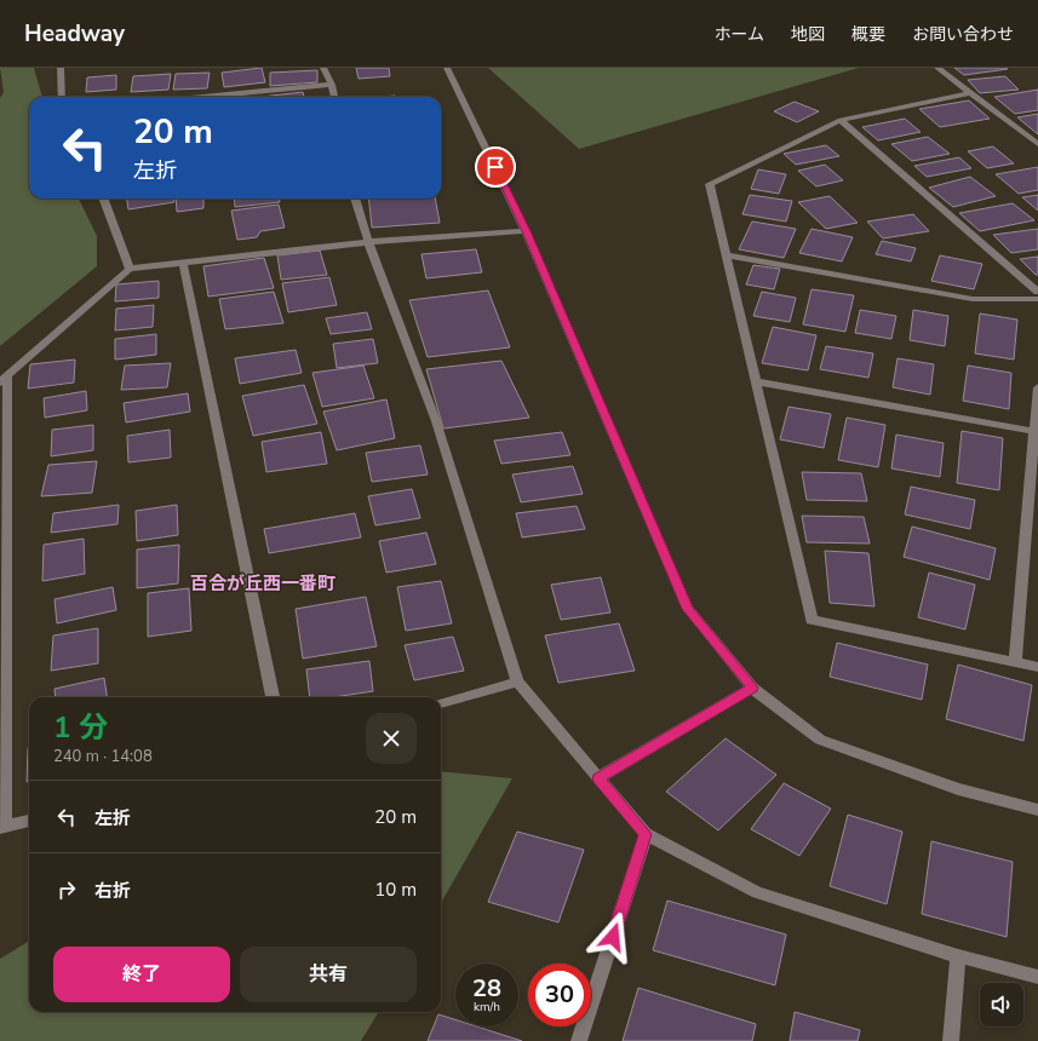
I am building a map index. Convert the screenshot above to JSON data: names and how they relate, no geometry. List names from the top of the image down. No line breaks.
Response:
{"districts":["百合が丘西一番町"],"page":{"header":"Headway","nav":["ホーム","地図","概要","お問い合わせ"],"turn":["20 m","左折"],"heading":["1 分","240 m · 14:08"],"list":[{"name":"左折","value":"20 m"},{"name":"右折","value":"10 m"}],"buttons":["終了","共有"],"speed":"28 km/h","limit":"30"}}
